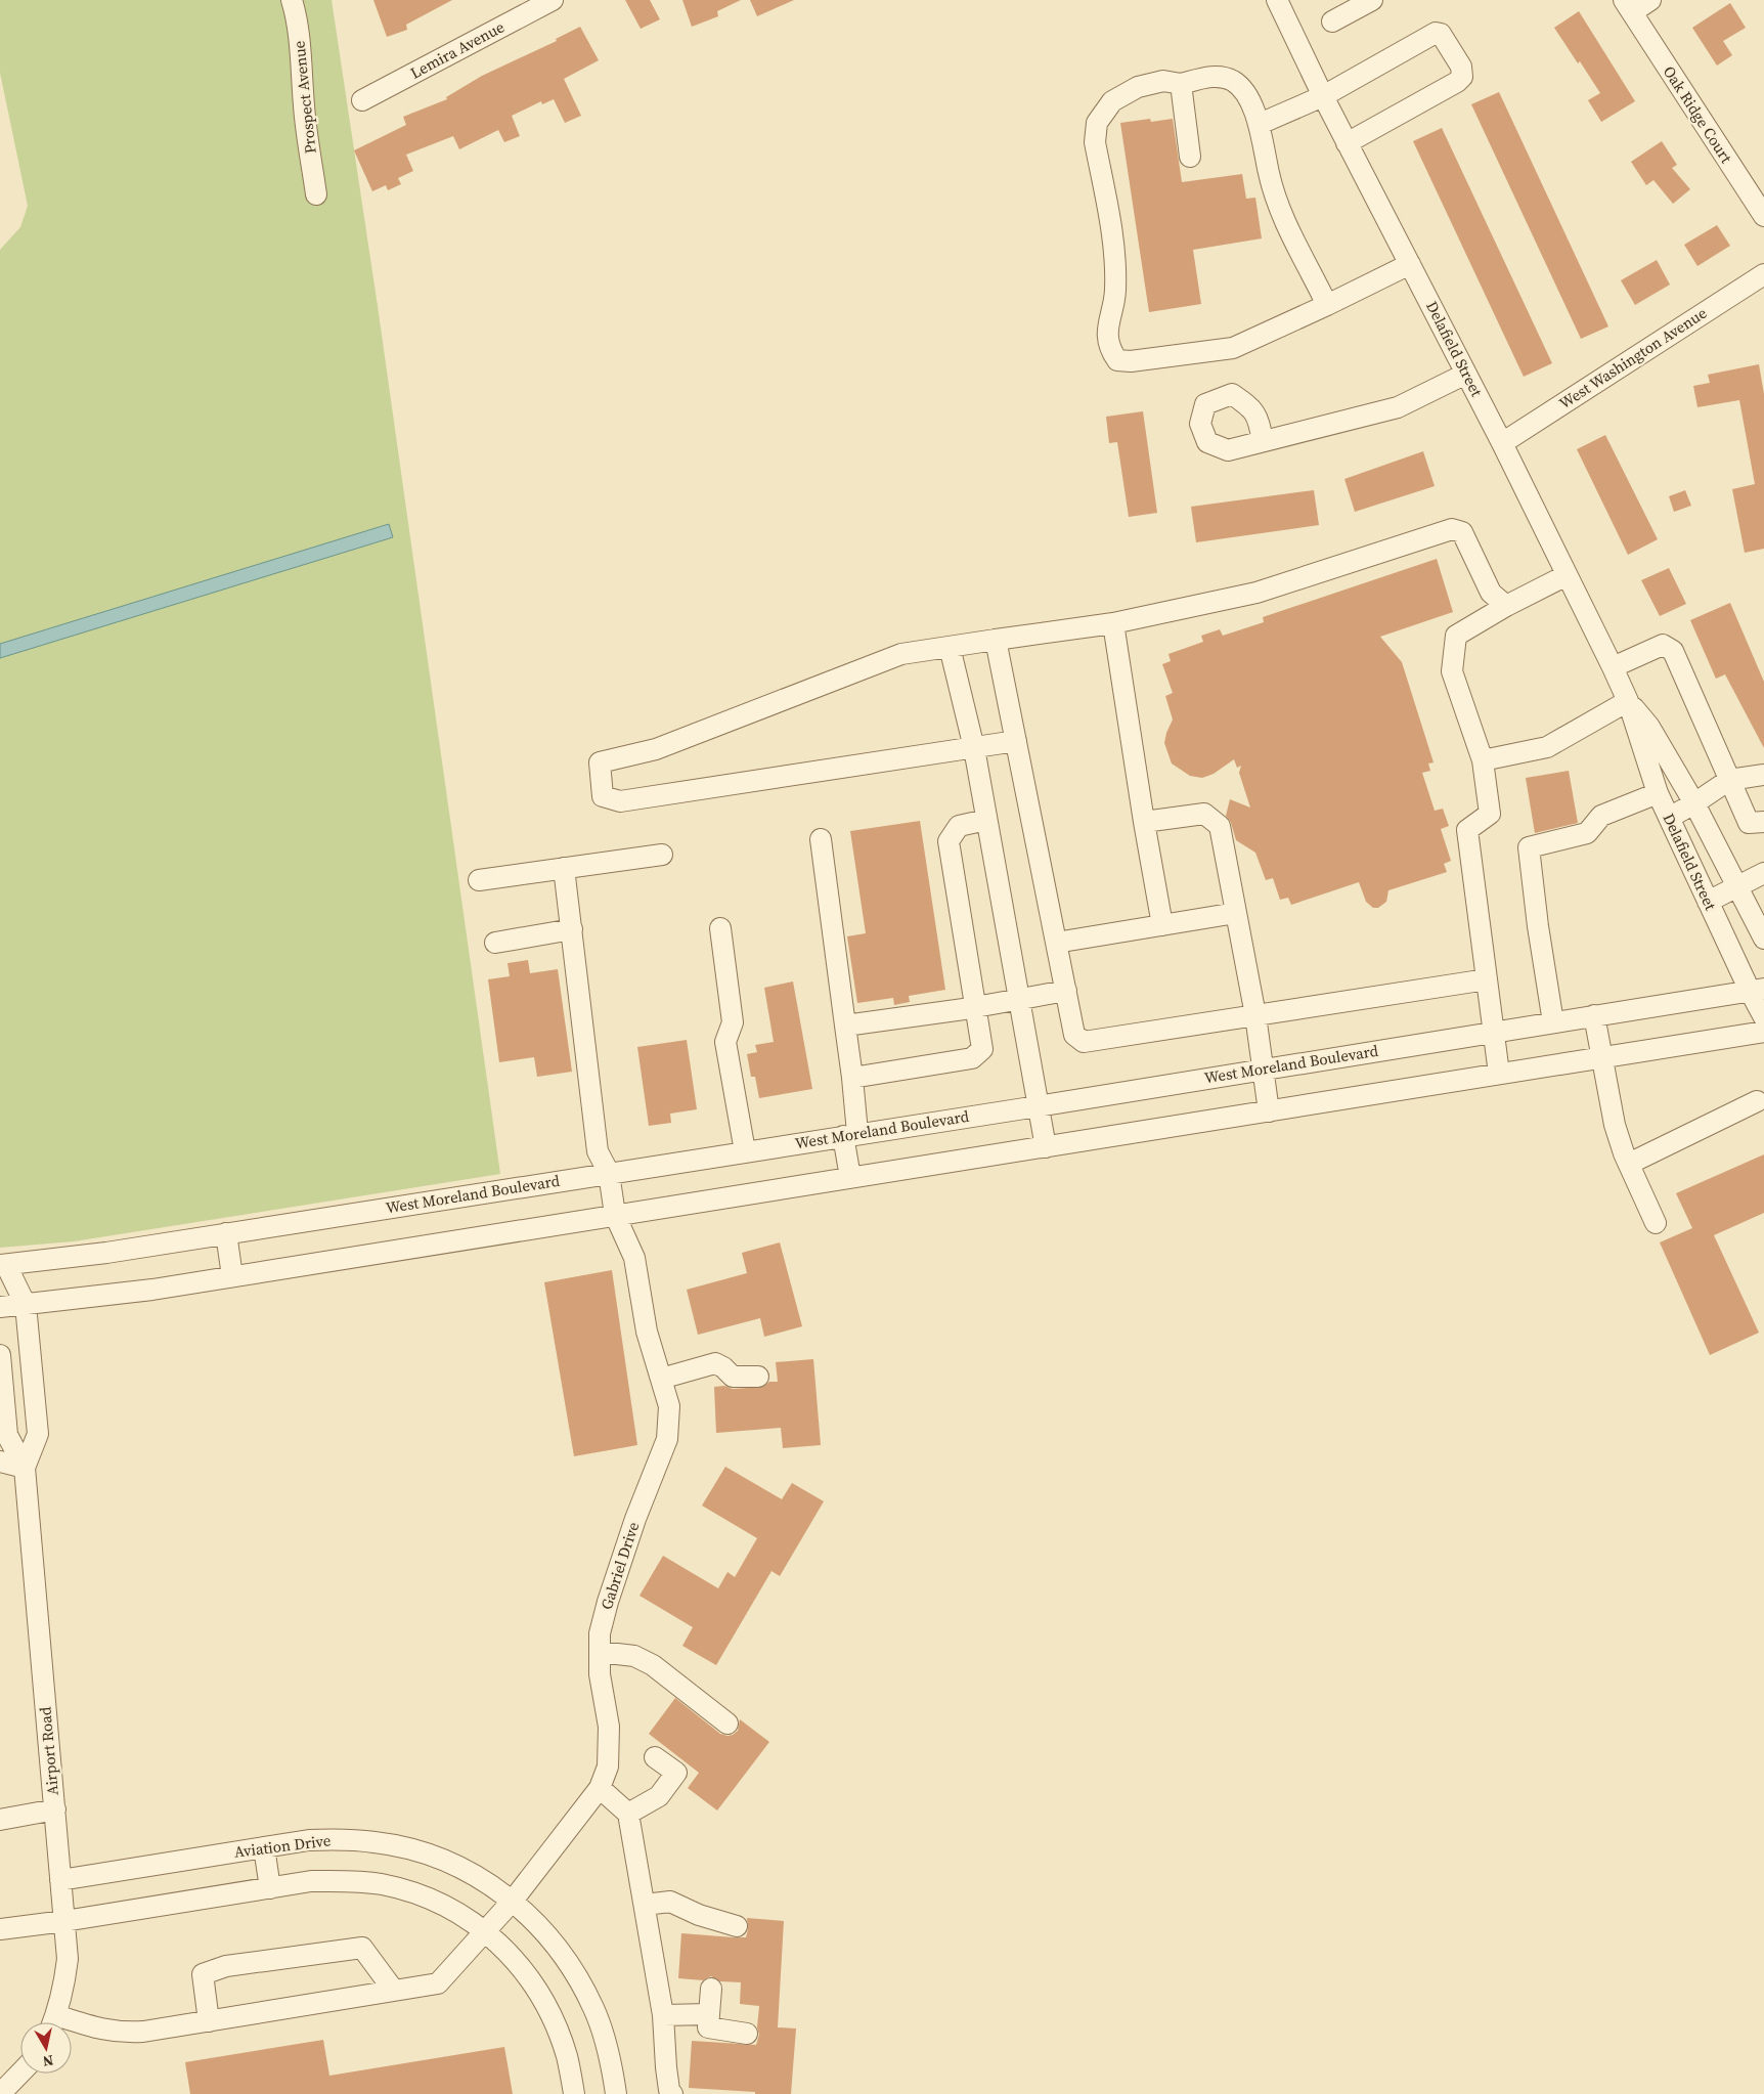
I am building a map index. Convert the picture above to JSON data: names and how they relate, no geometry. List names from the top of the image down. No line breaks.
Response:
{"streets":{"street":["Lemira Avenue","Prospect Avenue","Oak Ridge Court","Delafield Street","West Washington Avenue","West Moreland Boulevard","Gabriel Drive","Airport Road","Aviation Drive"]},"crossings":[["Delafield Street","West Washington Avenue"],["Delafield Street","West Moreland Boulevard"],["West Moreland Boulevard","Gabriel Drive"],["West Moreland Boulevard","Airport Road"],["Gabriel Drive","Aviation Drive"],["Airport Road","Aviation Drive"]],"north":"bottom"}
